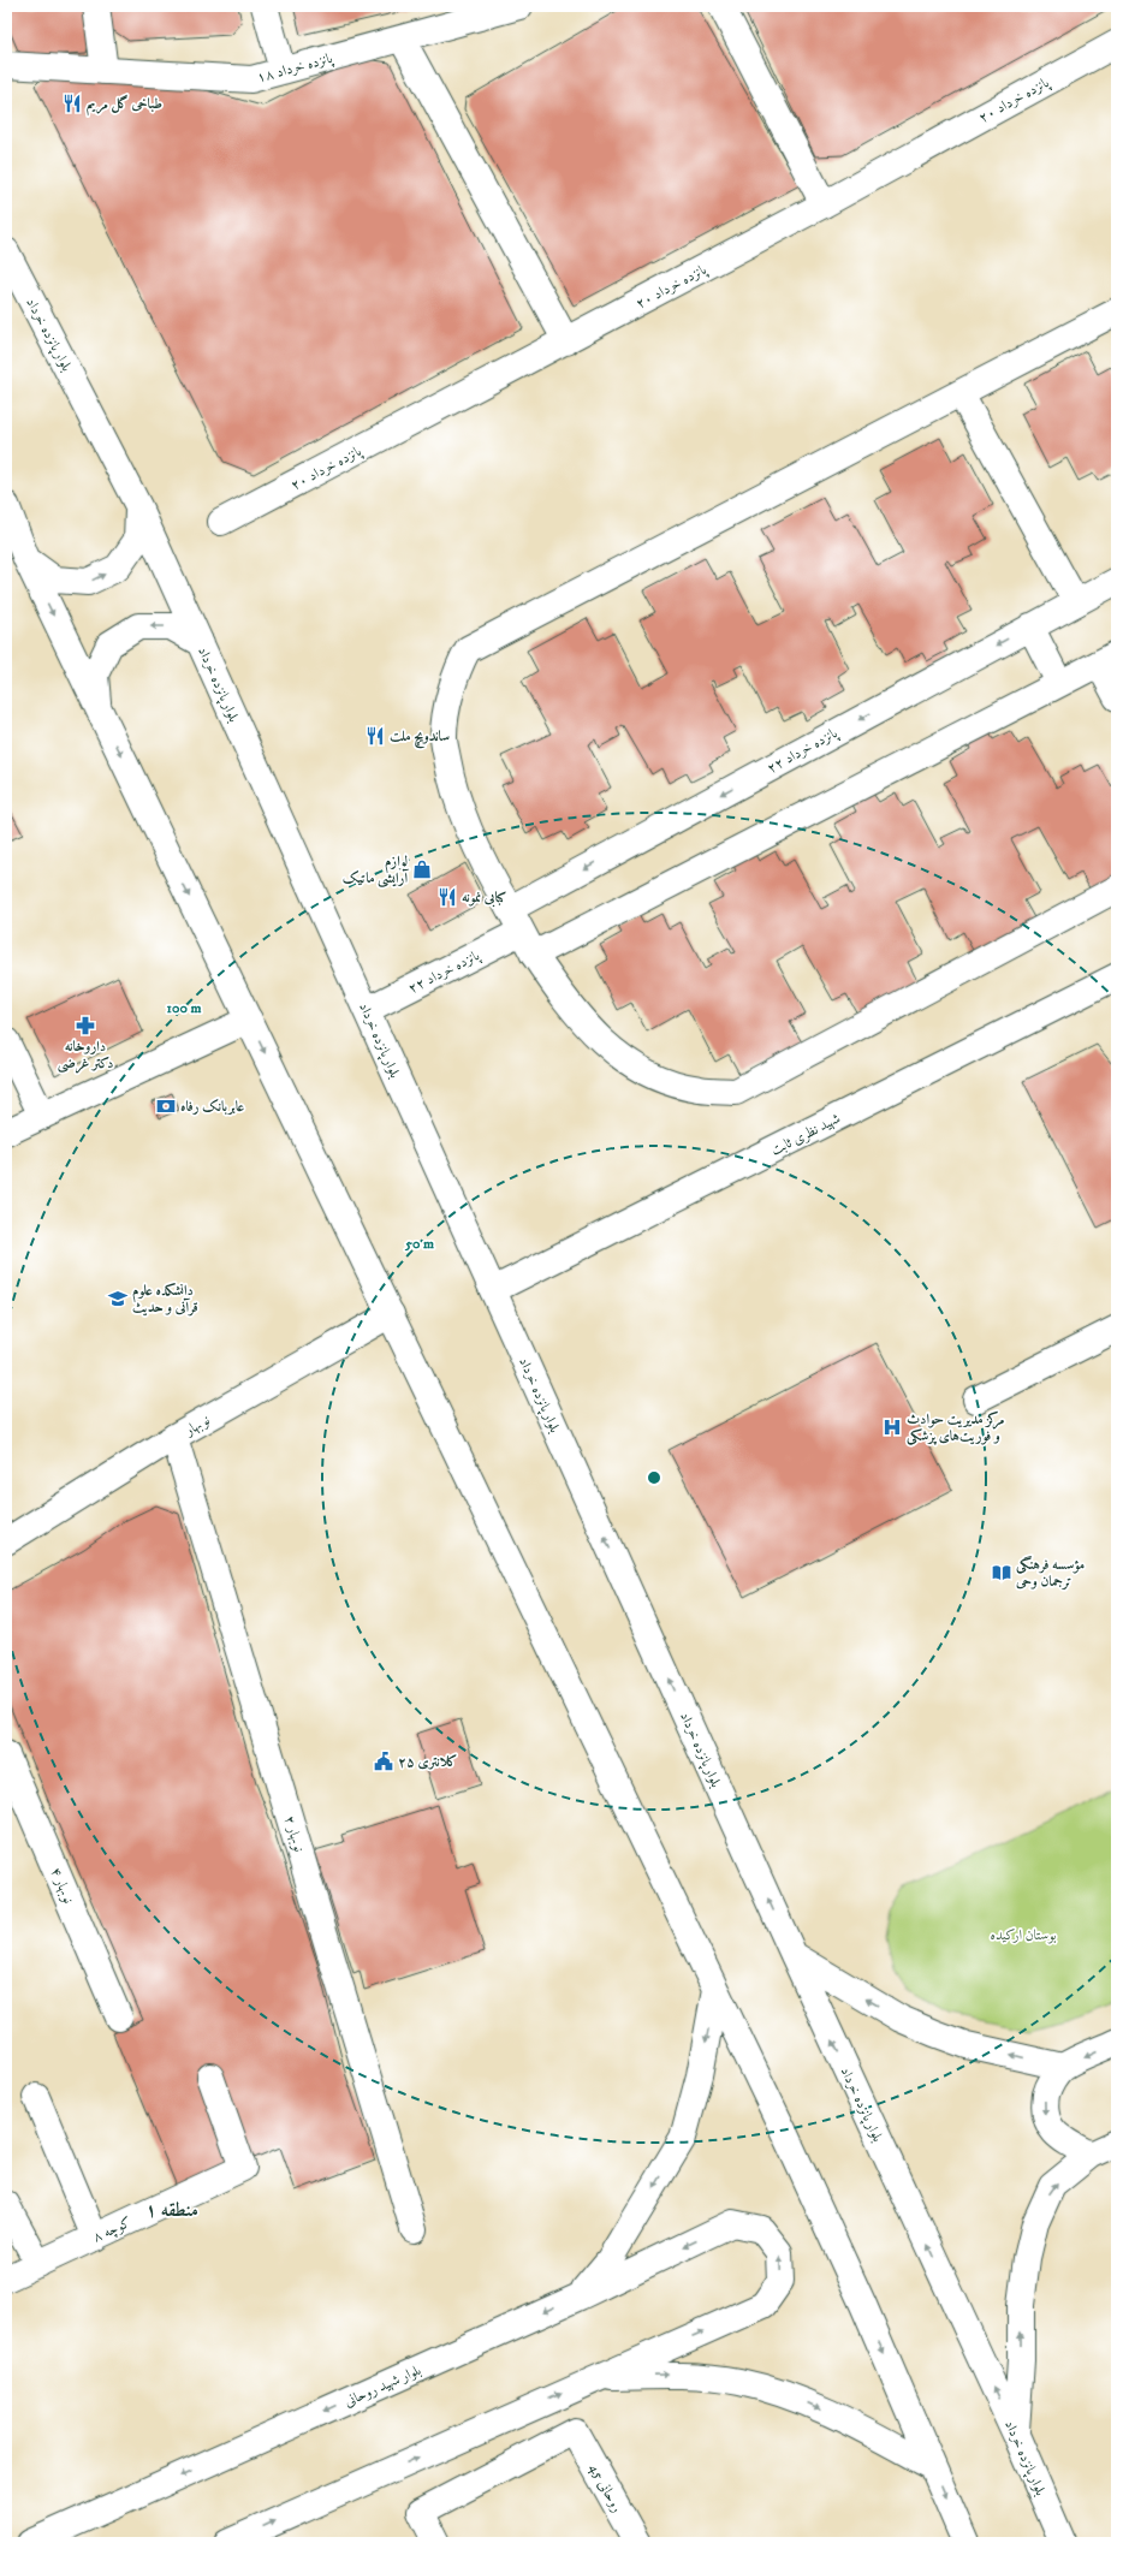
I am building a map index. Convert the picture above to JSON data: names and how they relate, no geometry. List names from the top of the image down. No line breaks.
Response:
{"streets":{"main road":["پانزده خرداد ۱۸","پانزده خرداد ۲۰","بلوار پانزده خرداد","پانزده خرداد ۲۲","شهید نظری ثابت","نوبهار","نوبهار ۲","نوبهار ۴","کوچه ۸","بلوار شهید روحانی","روحانی 45"]},"crossings":[["بلوار پانزده خرداد","پانزده خرداد ۲۲"],["بلوار پانزده خرداد","شهید نظری ثابت"],["نوبهار","نوبهار ۲"]],"districts":["منطقه ۱"],"parks":["بوستان ارکیده"],"places":{"restaurant":["طباخی گل مریم","ساندویچ ملت","کبابی نمونه"],"shop":["لوازم آرایشی ماتیک"],"pharmacy":["داروخانه دکتر غرضی"],"bank":["عابربانک رفاه"],"school or university":["دانشکده علوم قرآنی و حدیث"],"hospital":["مرکز مدیریت حوادث و فوریت‌های پزشکی"],"library":["مؤسسه فرهنگی ترجمان وحی"],"public building":["کلانتری ۲۵"]},"rings":["100 m","50 m"]}
